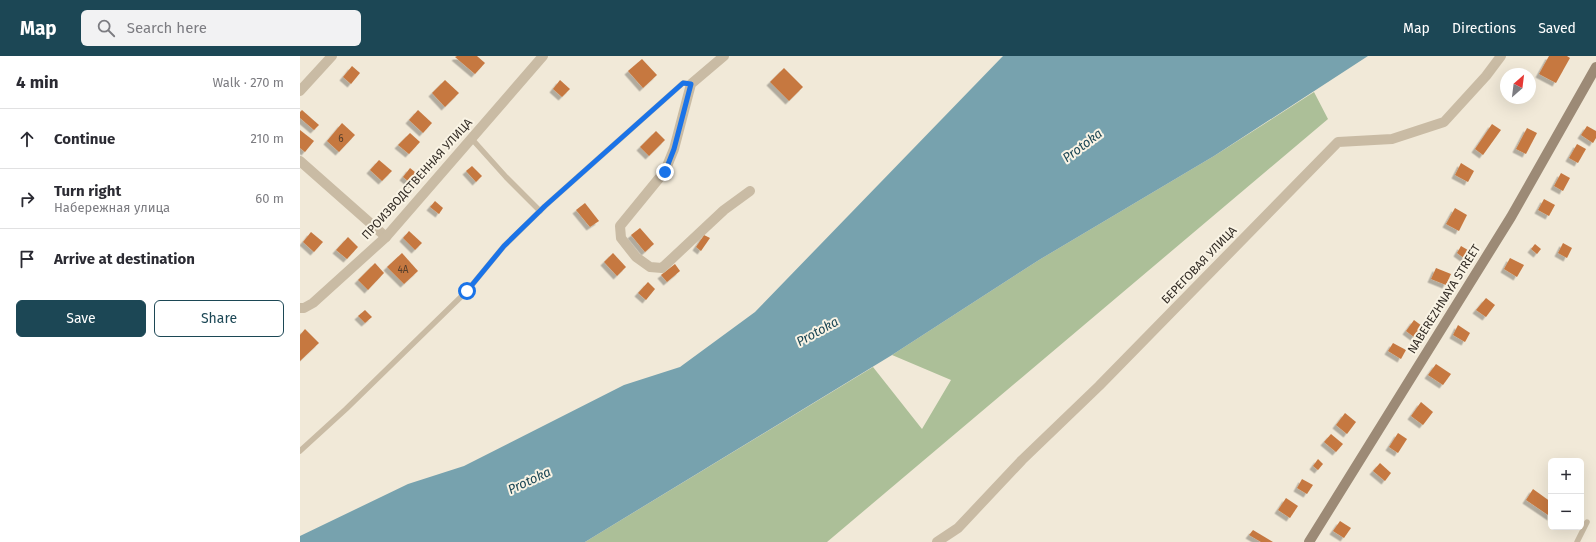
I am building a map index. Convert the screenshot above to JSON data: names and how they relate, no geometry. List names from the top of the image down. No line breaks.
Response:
{"streets":{"street":["ПРОИЗВОДСТВЕННАЯ УЛИЦА","БЕРЕГОВАЯ УЛИЦА","NABEREZHNAYA STREET"]},"water":["Protoka"],"house_numbers":["6","4А"],"north":"top right","page":{"header":"Map","search":"Search here","nav":["Map","Directions","Saved"],"heading":["4 min","Walk · 270 m"],"list":[["Continue","210 m"],["Turn right","Набережная улица","60 m"],"Arrive at destination"],"buttons":["Save","Share"],"map_buttons":["+","−"]}}
